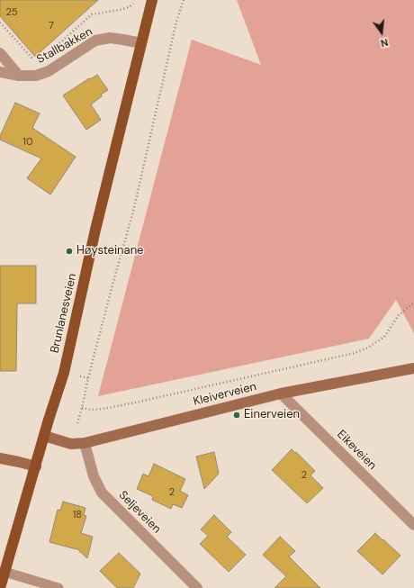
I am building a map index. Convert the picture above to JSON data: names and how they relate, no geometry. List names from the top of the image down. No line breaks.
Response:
{"streets":{"main road":["Brunlanesveien"],"street":["Stallbakken","Kleiverveien","Eikeveien","Seljeveien"]},"crossings":[["Stallbakken","Brunlanesveien"],["Brunlanesveien","Kleiverveien"],["Kleiverveien","Eikeveien"],["Kleiverveien","Seljeveien"]],"places":["Høysteinane","Einerveien"],"house_numbers":["25","7","10","2","2","18"],"north":"bottom"}
